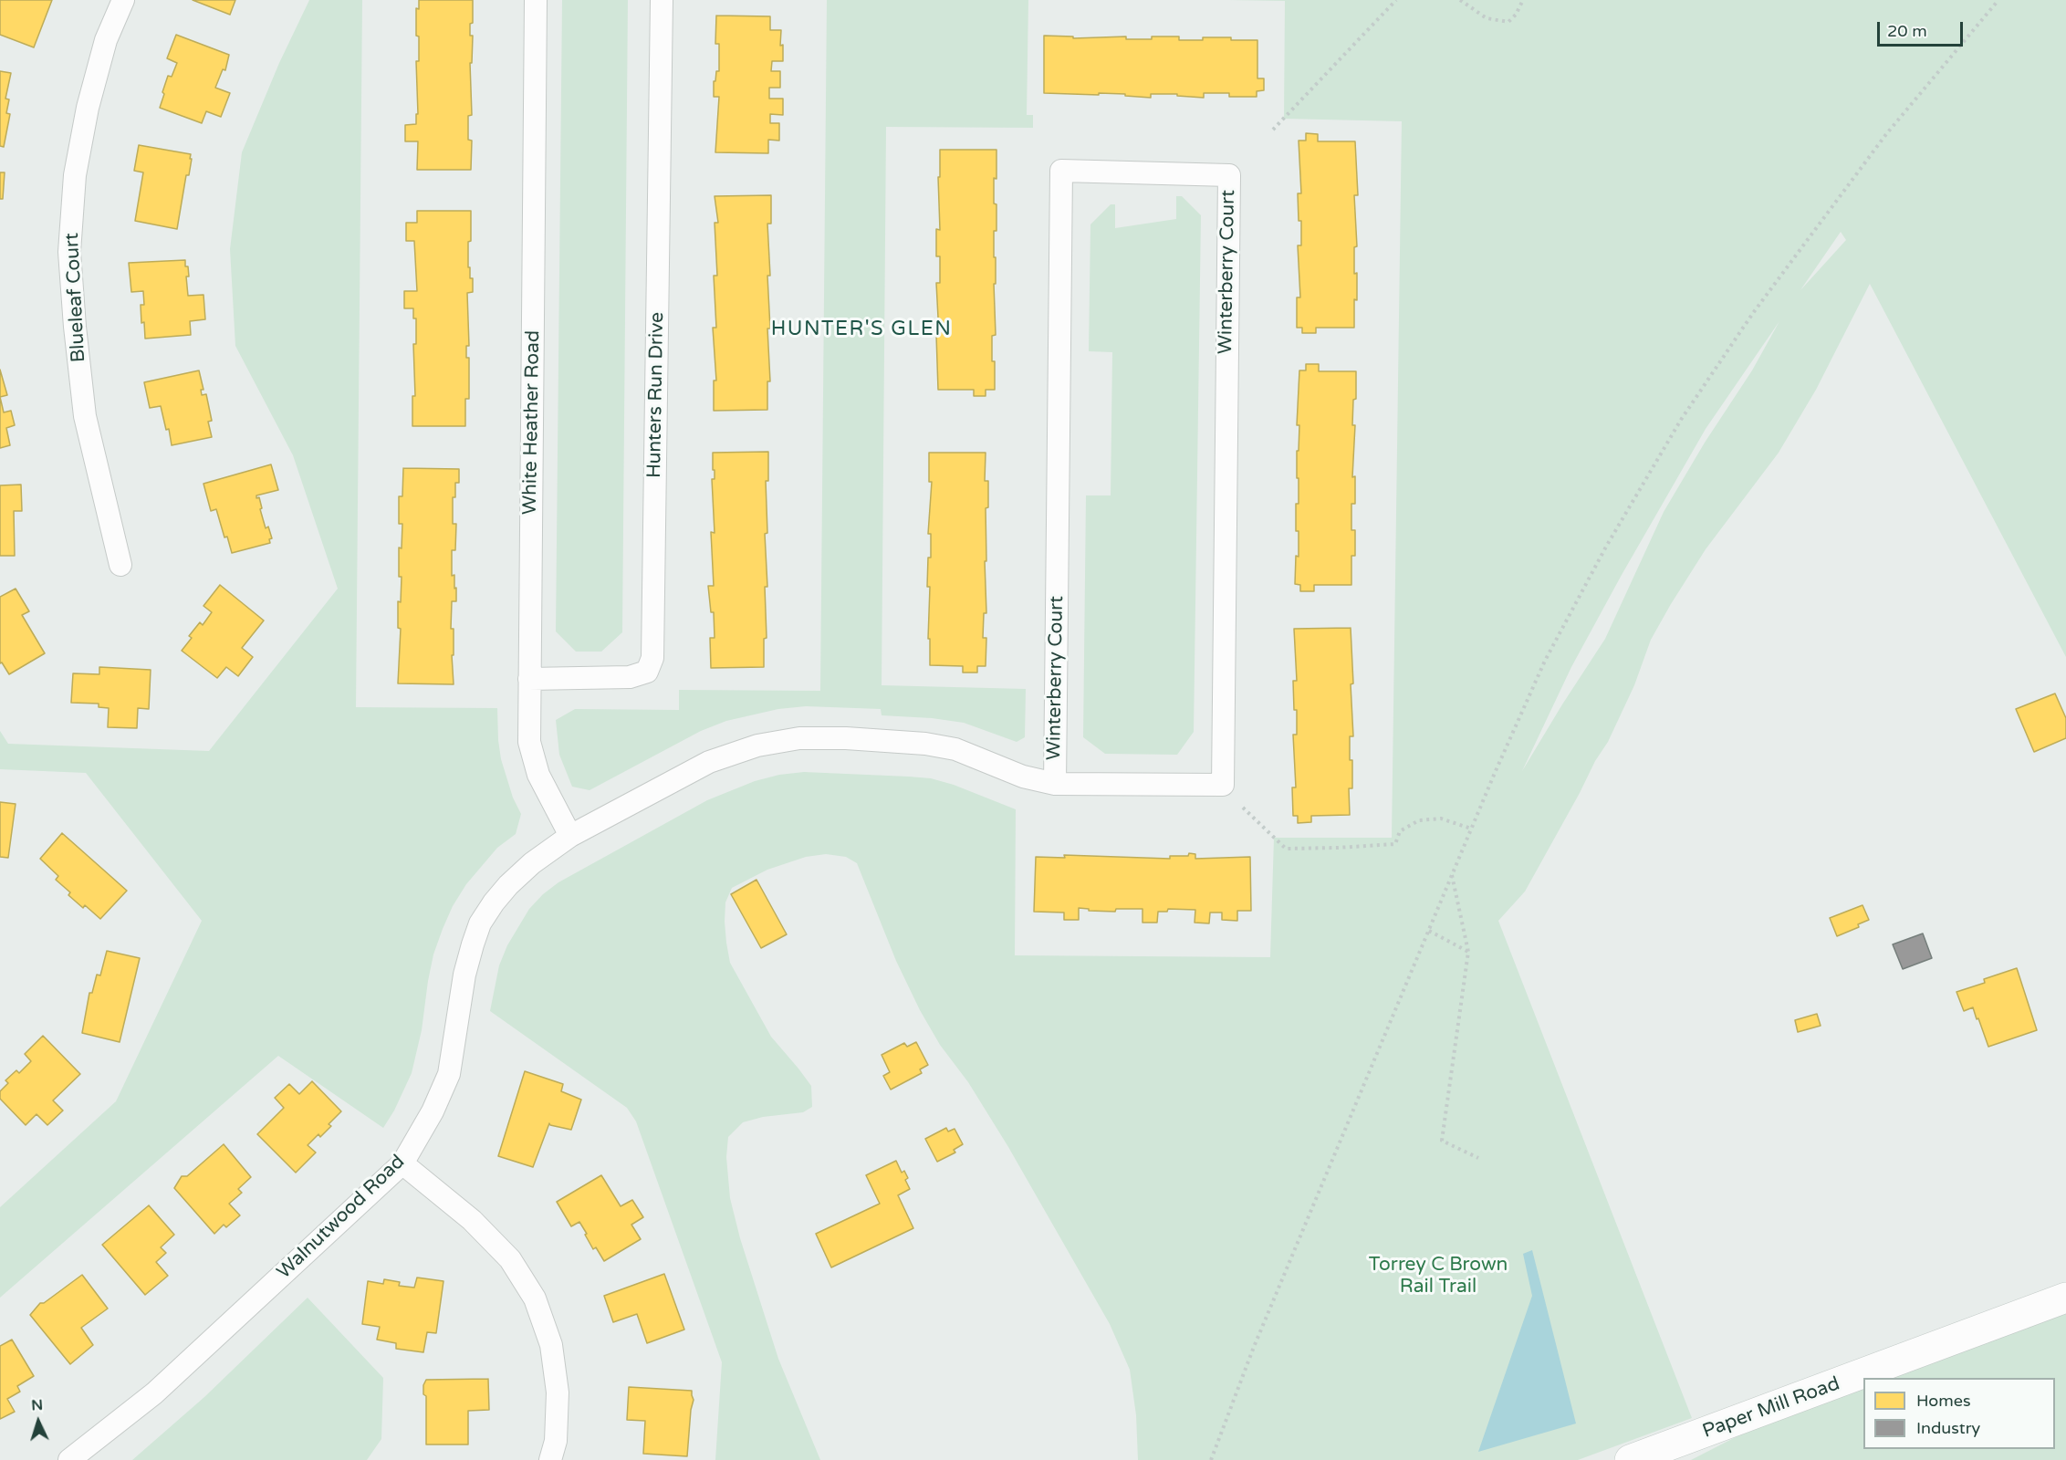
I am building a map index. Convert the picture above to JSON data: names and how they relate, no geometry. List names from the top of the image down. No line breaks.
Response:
{"streets":{"main road":["Paper Mill Road"],"street":["Winterberry Court","Blueleaf Court","Hunters Run Drive","White Heather Road","Walnutwood Road"]},"crossings":[["Winterberry Court","White Heather Road"],["Winterberry Court","Walnutwood Road"],["Hunters Run Drive","White Heather Road"],["White Heather Road","Walnutwood Road"]],"districts":["HUNTER'S GLEN"],"parks":["Torrey C Brown Rail Trail"],"legend":["Homes","Industry"],"scale_bar":"20 m","north":"top"}
